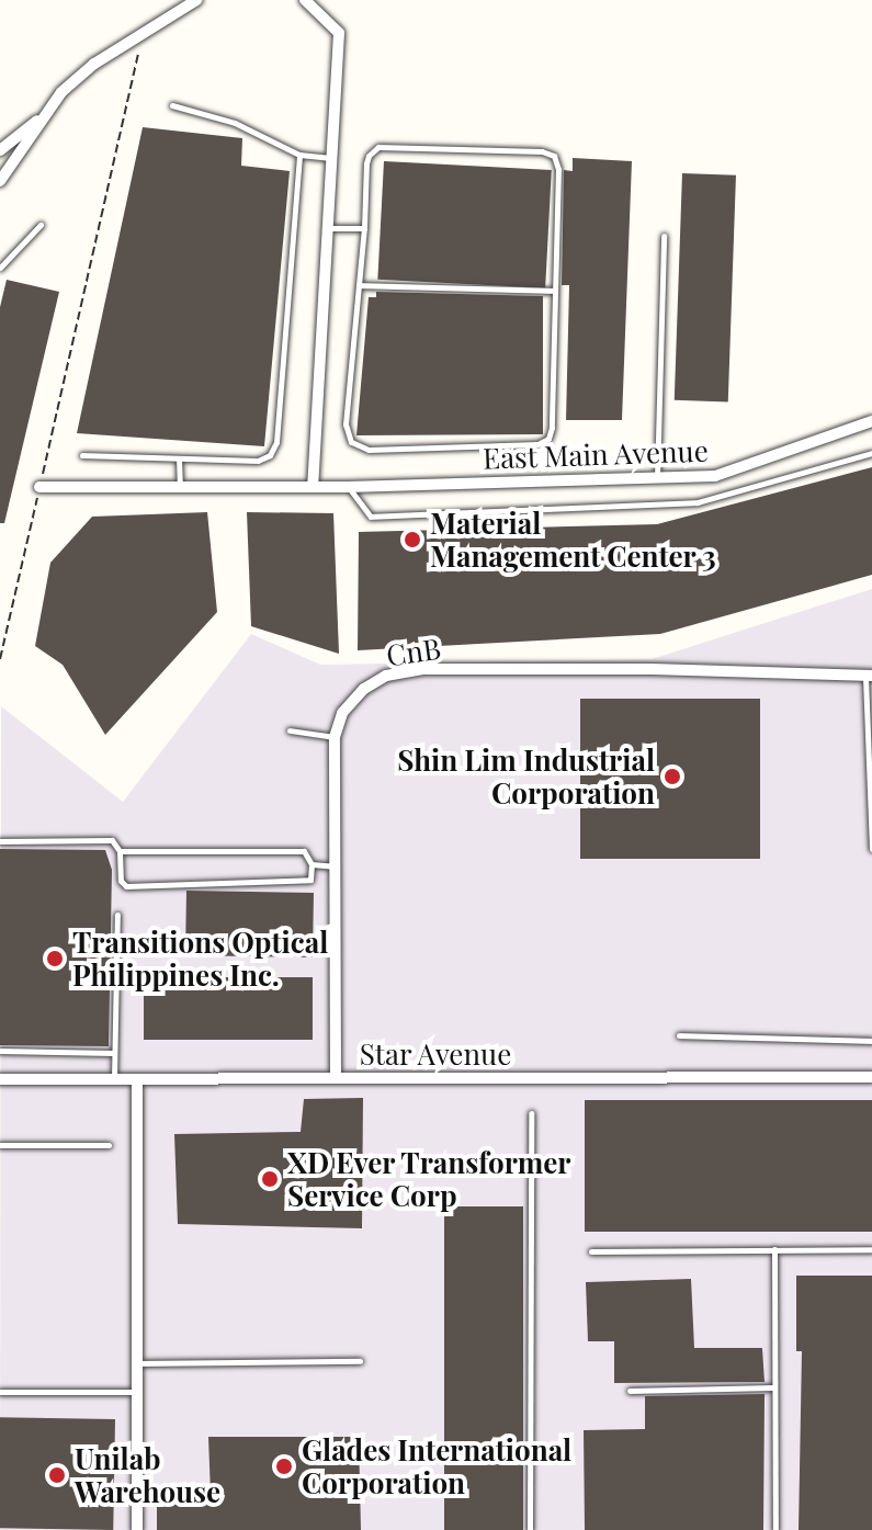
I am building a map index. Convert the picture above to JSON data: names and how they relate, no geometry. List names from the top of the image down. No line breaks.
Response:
{"streets":{"street":["East Main Avenue","CnB","Star Avenue"]},"crossings":[["CnB","Star Avenue"]],"places":["Material Management Center 3","Shin Lim Industrial Corporation","Transitions Optical Philippines Inc.","XD Ever Transformer Service Corp","Glades International Corporation","Unilab Warehouse"]}
